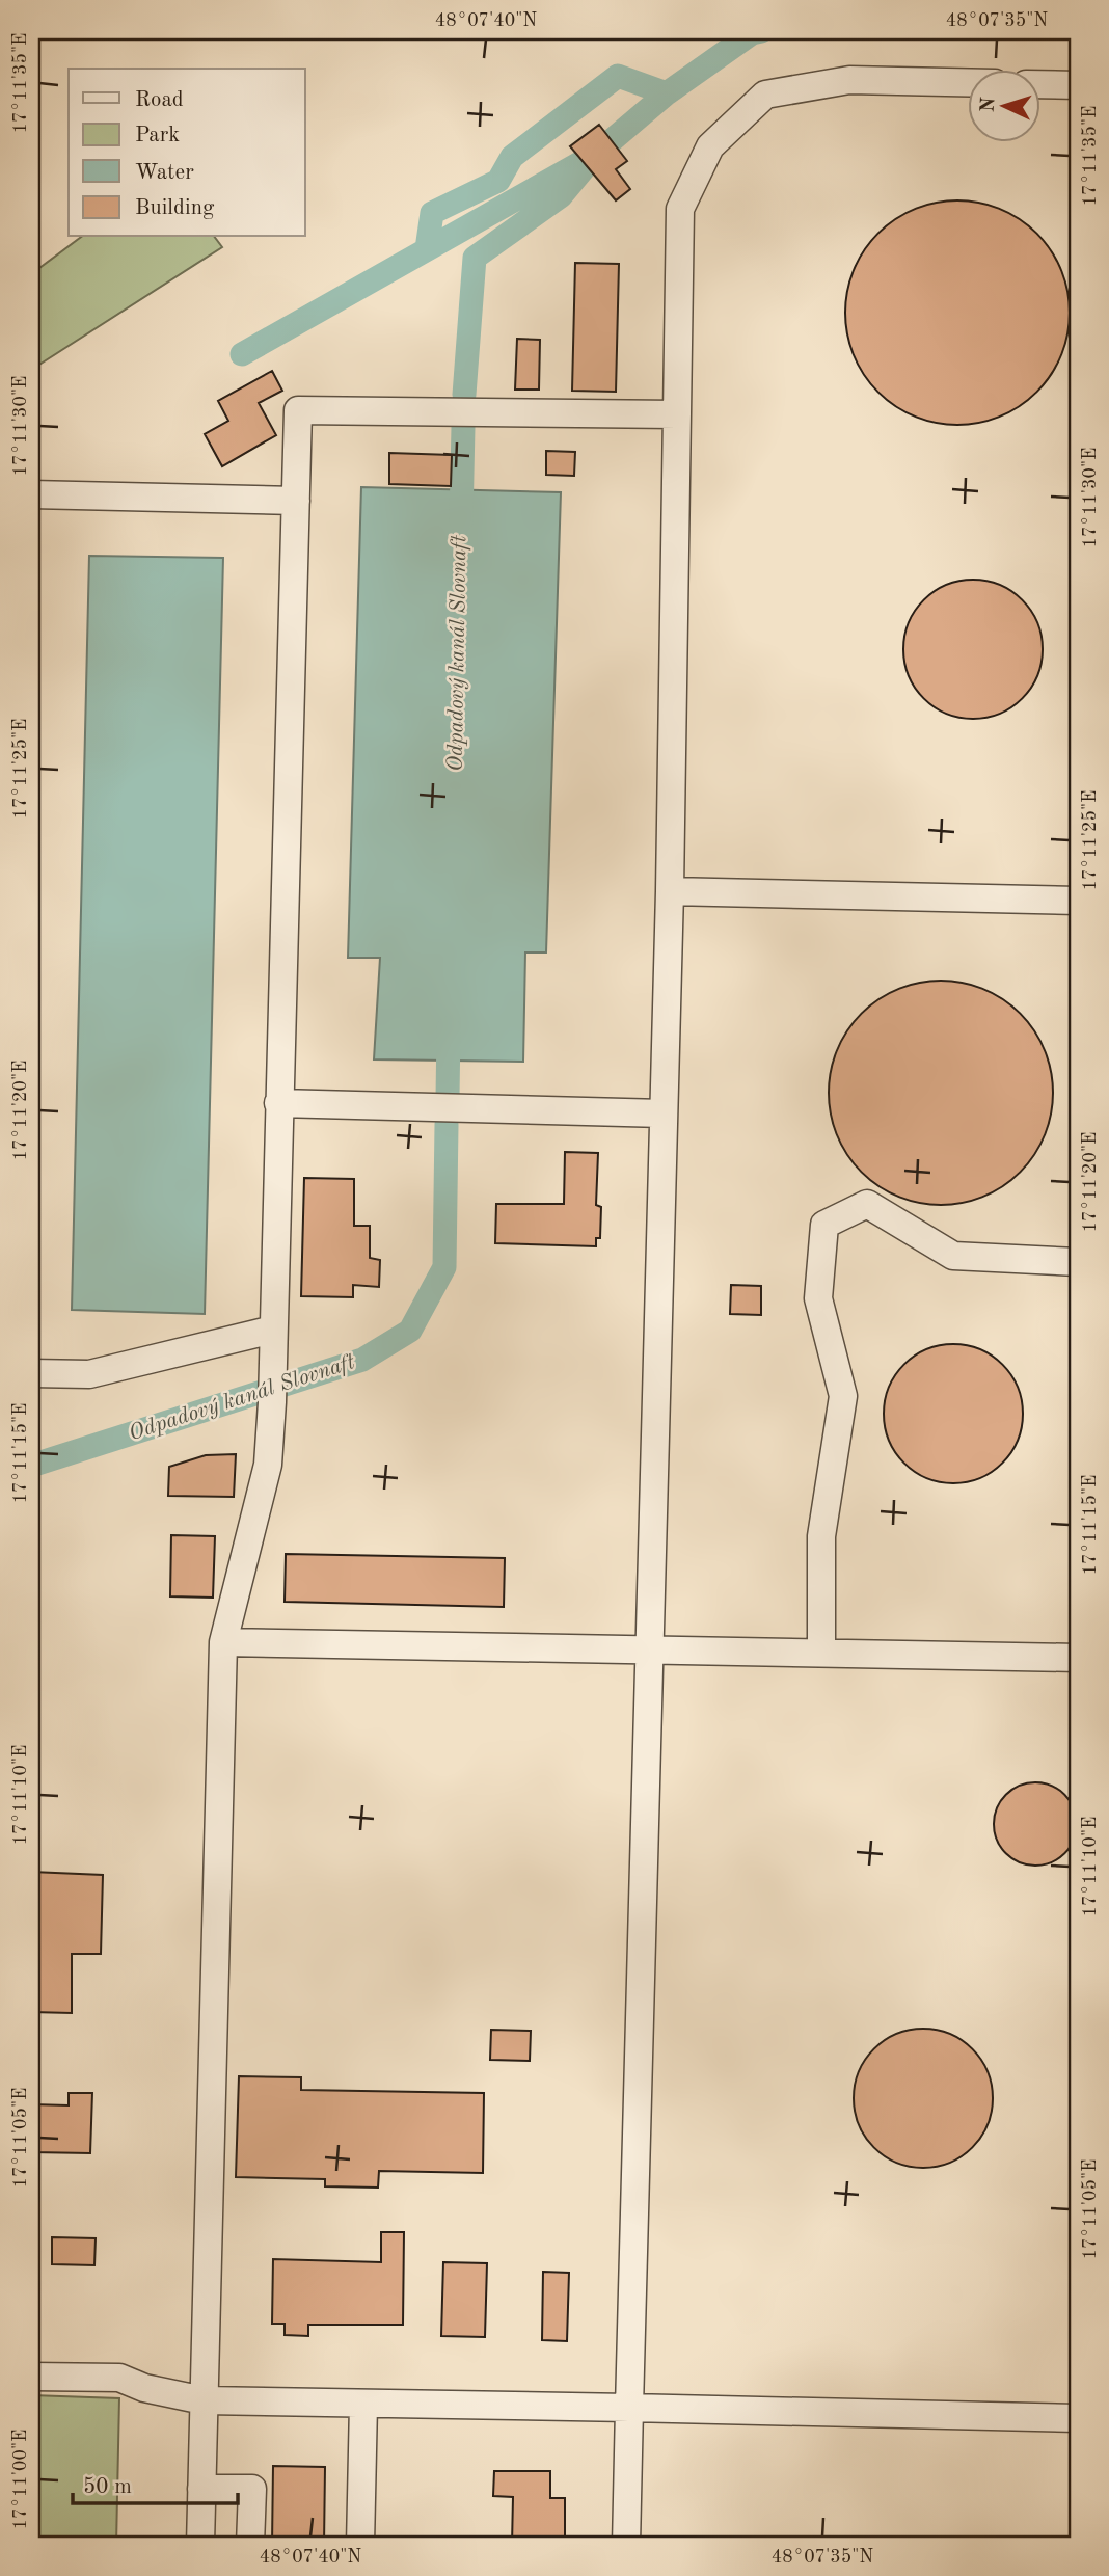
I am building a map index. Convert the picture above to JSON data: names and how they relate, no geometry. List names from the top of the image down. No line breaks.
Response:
{"water":["Odpadový kanál Slovnaft"],"legend":["Road","Park","Water","Building"],"scale_bar":"50 m","north":"left","coordinates":["48°07'40\"N","48°07'35\"N","17°11'35\"E","17°11'30\"E","17°11'25\"E","17°11'20\"E","17°11'15\"E","17°11'10\"E","17°11'05\"E","17°11'00\"E"]}
